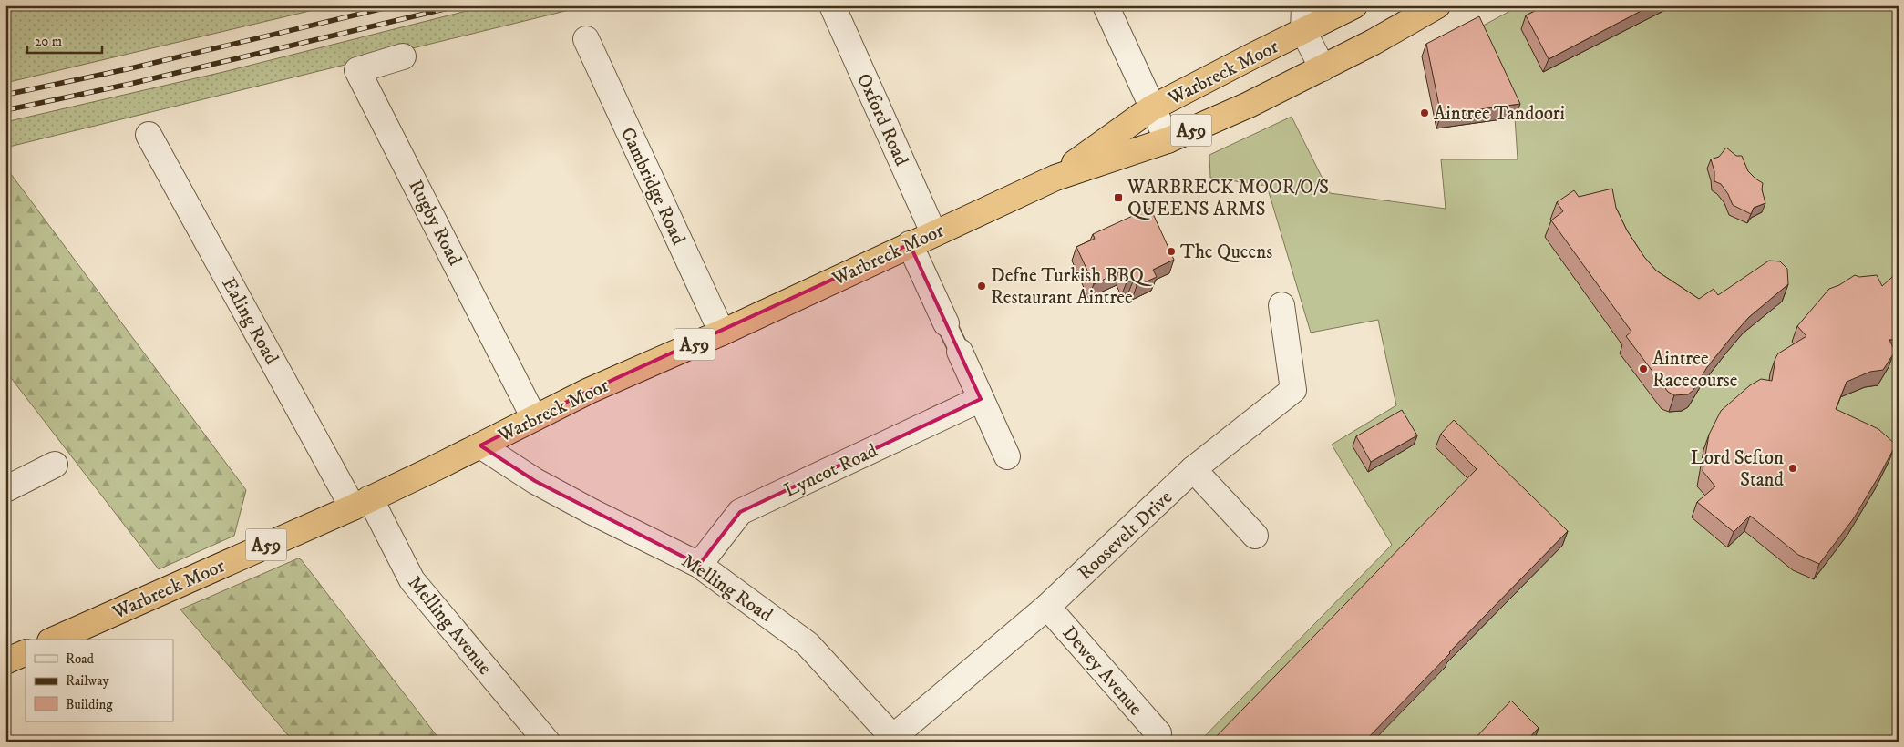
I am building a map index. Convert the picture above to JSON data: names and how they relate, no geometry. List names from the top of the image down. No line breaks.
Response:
{"streets":{"highway":["Warbreck Moor","A59"],"street":["Oxford Road","Cambridge Road","Rugby Road","Ealing Road","Lyncot Road","Roosevelt Drive","Melling Road","Melling Avenue","Dewey Avenue"]},"crossings":[["Warbreck Moor","Oxford Road"],["Warbreck Moor","A59"],["Warbreck Moor","Cambridge Road"],["Warbreck Moor","Rugby Road"],["Warbreck Moor","Ealing Road"],["Warbreck Moor","Melling Road"],["Warbreck Moor","Melling Avenue"],["Ealing Road","Melling Avenue"],["Lyncot Road","Melling Road"],["Roosevelt Drive","Melling Road"],["Roosevelt Drive","Dewey Avenue"]],"places":{"other":["Aintree Tandoori","The Queens","Defne Turkish BBQ Restaurant Aintree","Aintree Racecourse","Lord Sefton Stand"],"transit":["WARBRECK MOOR/O/S QUEENS ARMS"]},"legend":["Road","Railway","Building"],"scale_bar":"20 m"}
